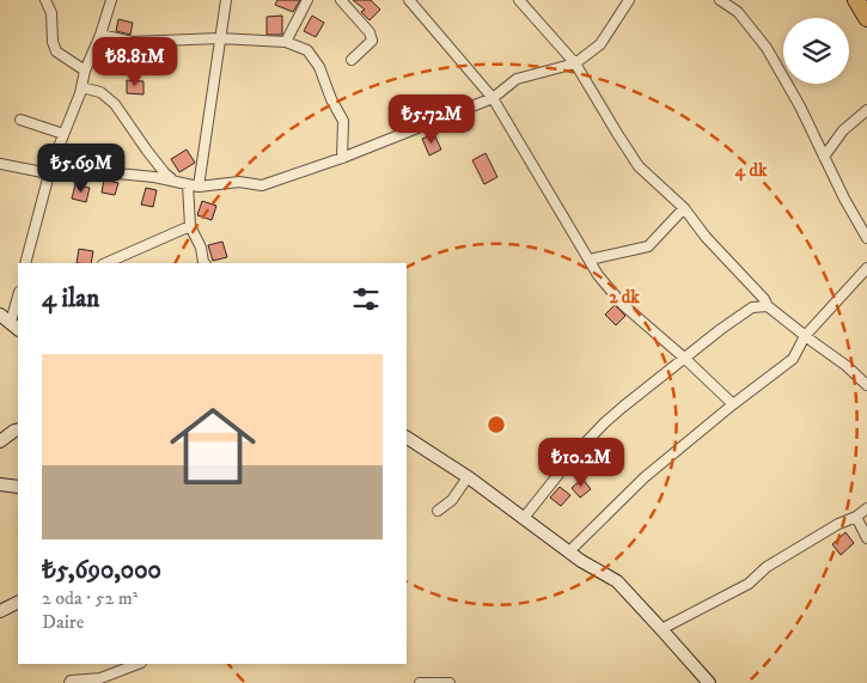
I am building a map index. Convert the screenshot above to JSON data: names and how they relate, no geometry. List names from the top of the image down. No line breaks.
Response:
{"page":{"price":["₺8.81M","₺5.72M","₺5.69M","₺10.2M"],"heading":"4 ilan","list":[{"name":"₺5,690,000","note":"2 oda · 52 m² · Daire"}]},"rings":["4 dk","2 dk"]}
